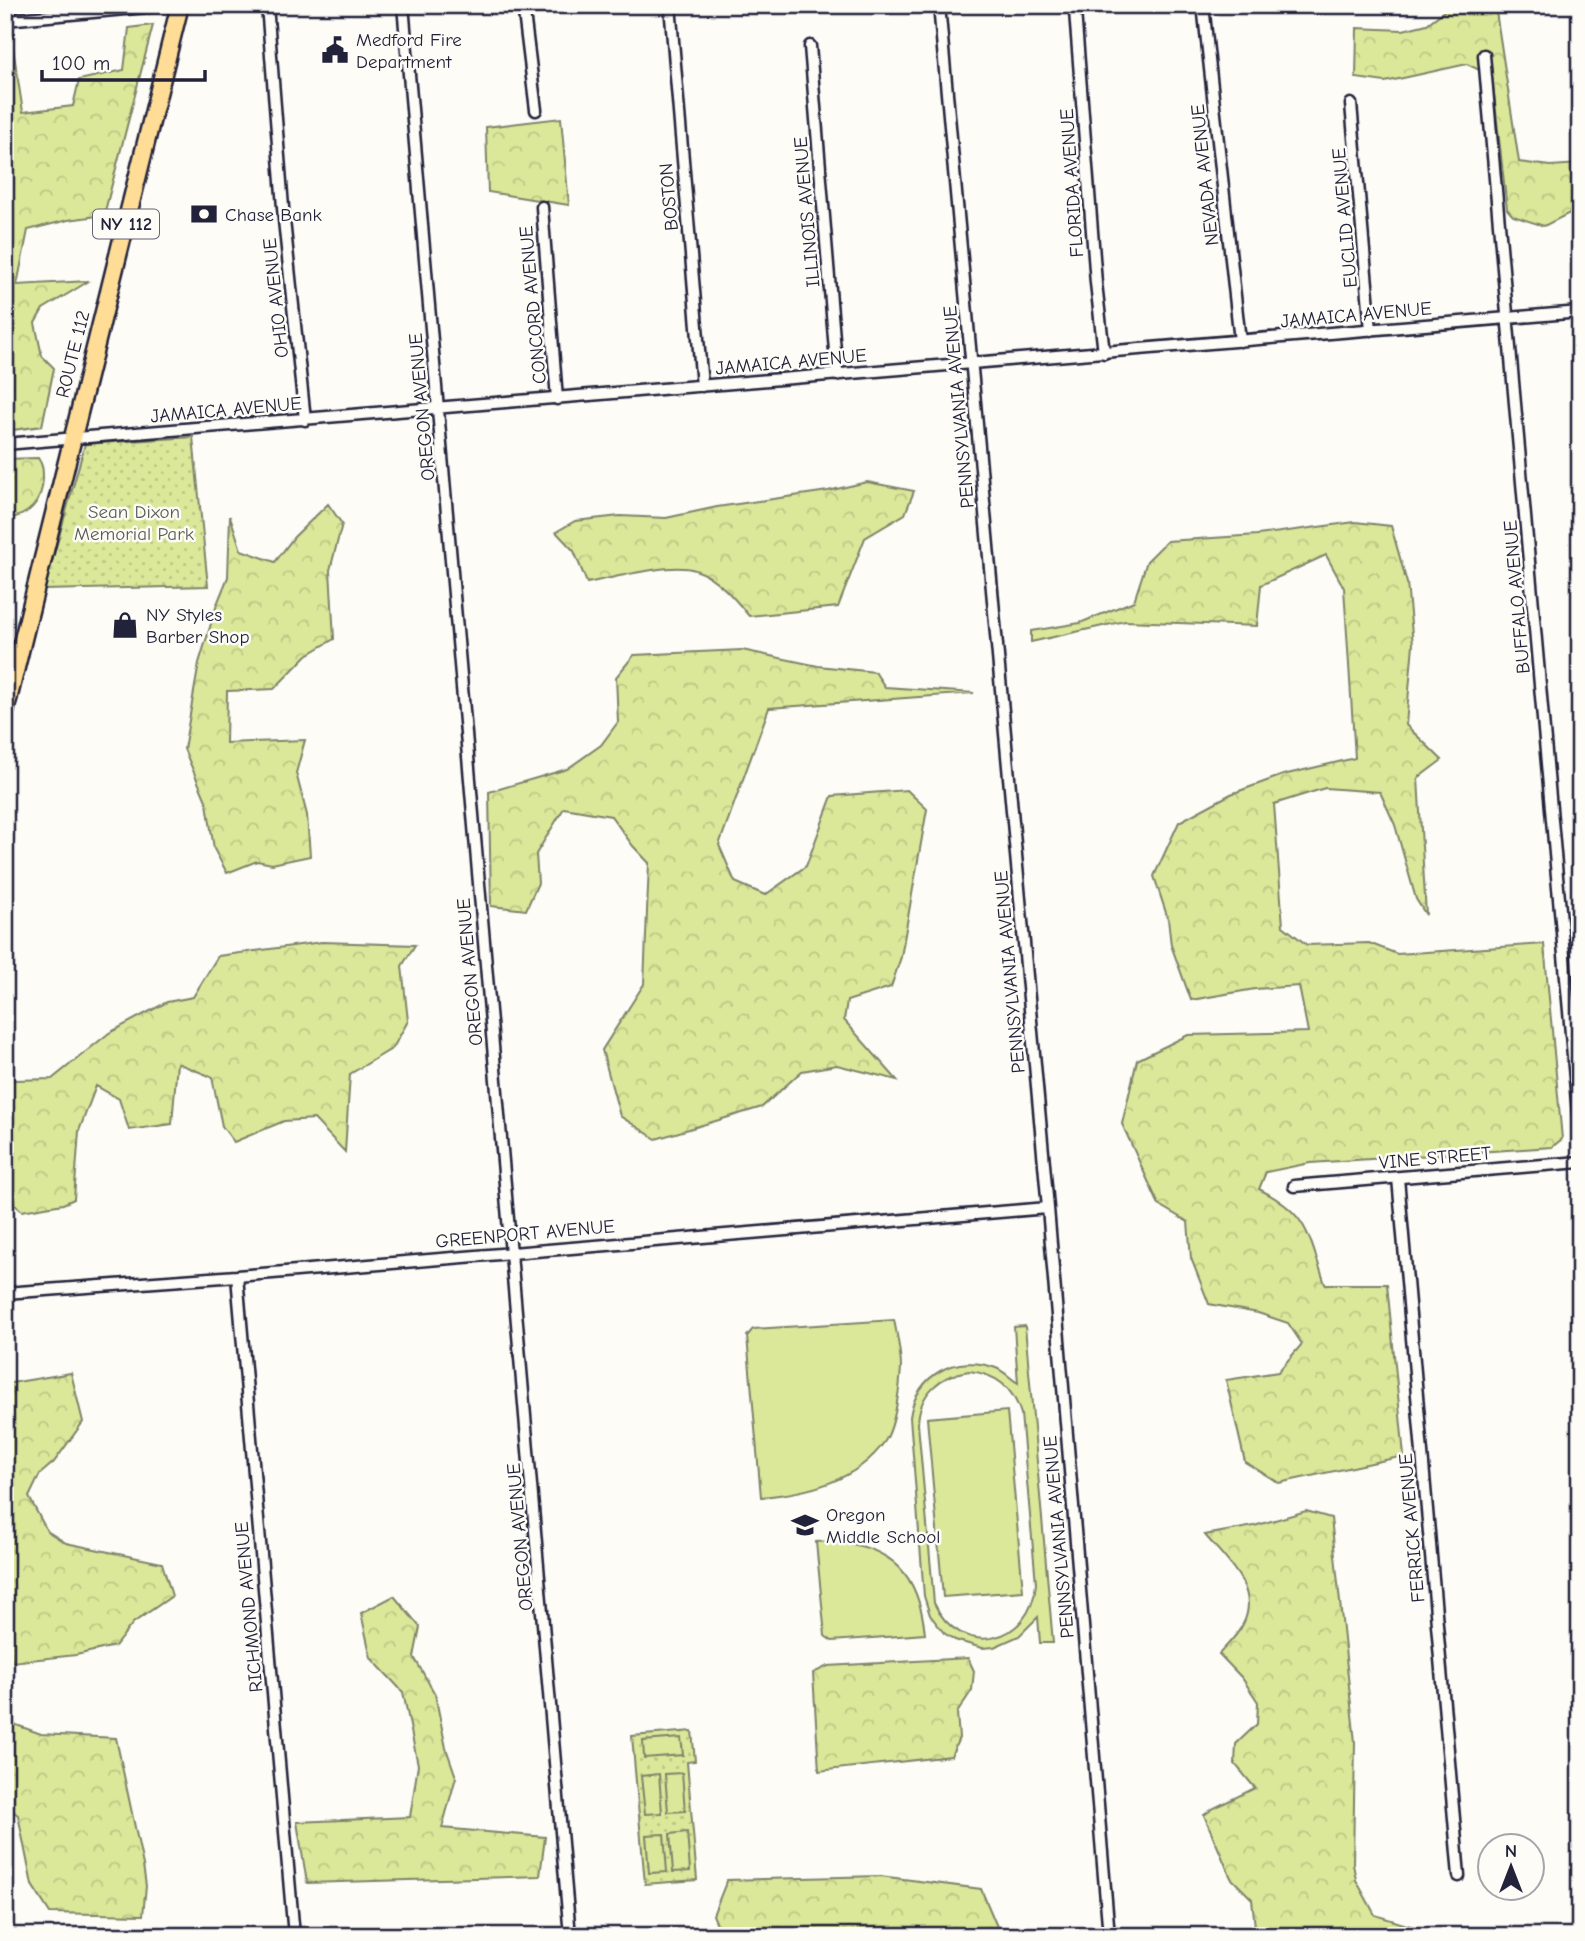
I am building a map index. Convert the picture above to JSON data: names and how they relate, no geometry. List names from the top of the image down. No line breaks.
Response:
{"streets":{"main road":["NY 112","ROUTE 112"],"street":["NEVADA AVENUE","FLORIDA AVENUE","BOSTON","ILLINOIS AVENUE","EUCLID AVENUE","OHIO AVENUE","CONCORD AVENUE","JAMAICA AVENUE","OREGON AVENUE","PENNSYLVANIA AVENUE","BUFFALO AVENUE","VINE STREET","GREENPORT AVENUE","FERRICK AVENUE","RICHMOND AVENUE"]},"crossings":[["NEVADA AVENUE","JAMAICA AVENUE"],["FLORIDA AVENUE","JAMAICA AVENUE"],["BOSTON","JAMAICA AVENUE"],["ILLINOIS AVENUE","JAMAICA AVENUE"],["EUCLID AVENUE","JAMAICA AVENUE"],["OHIO AVENUE","JAMAICA AVENUE"],["CONCORD AVENUE","JAMAICA AVENUE"],["JAMAICA AVENUE","ROUTE 112"],["JAMAICA AVENUE","OREGON AVENUE"],["JAMAICA AVENUE","PENNSYLVANIA AVENUE"],["JAMAICA AVENUE","BUFFALO AVENUE"],["OREGON AVENUE","GREENPORT AVENUE"],["PENNSYLVANIA AVENUE","GREENPORT AVENUE"],["VINE STREET","FERRICK AVENUE"],["GREENPORT AVENUE","RICHMOND AVENUE"]],"parks":["Sean Dixon Memorial Park"],"places":{"public building":["Medford Fire Department"],"bank":["Chase Bank"],"shop":["NY Styles Barber Shop"],"school or university":["Oregon Middle School"]},"scale_bar":"100 m","north":"top"}
